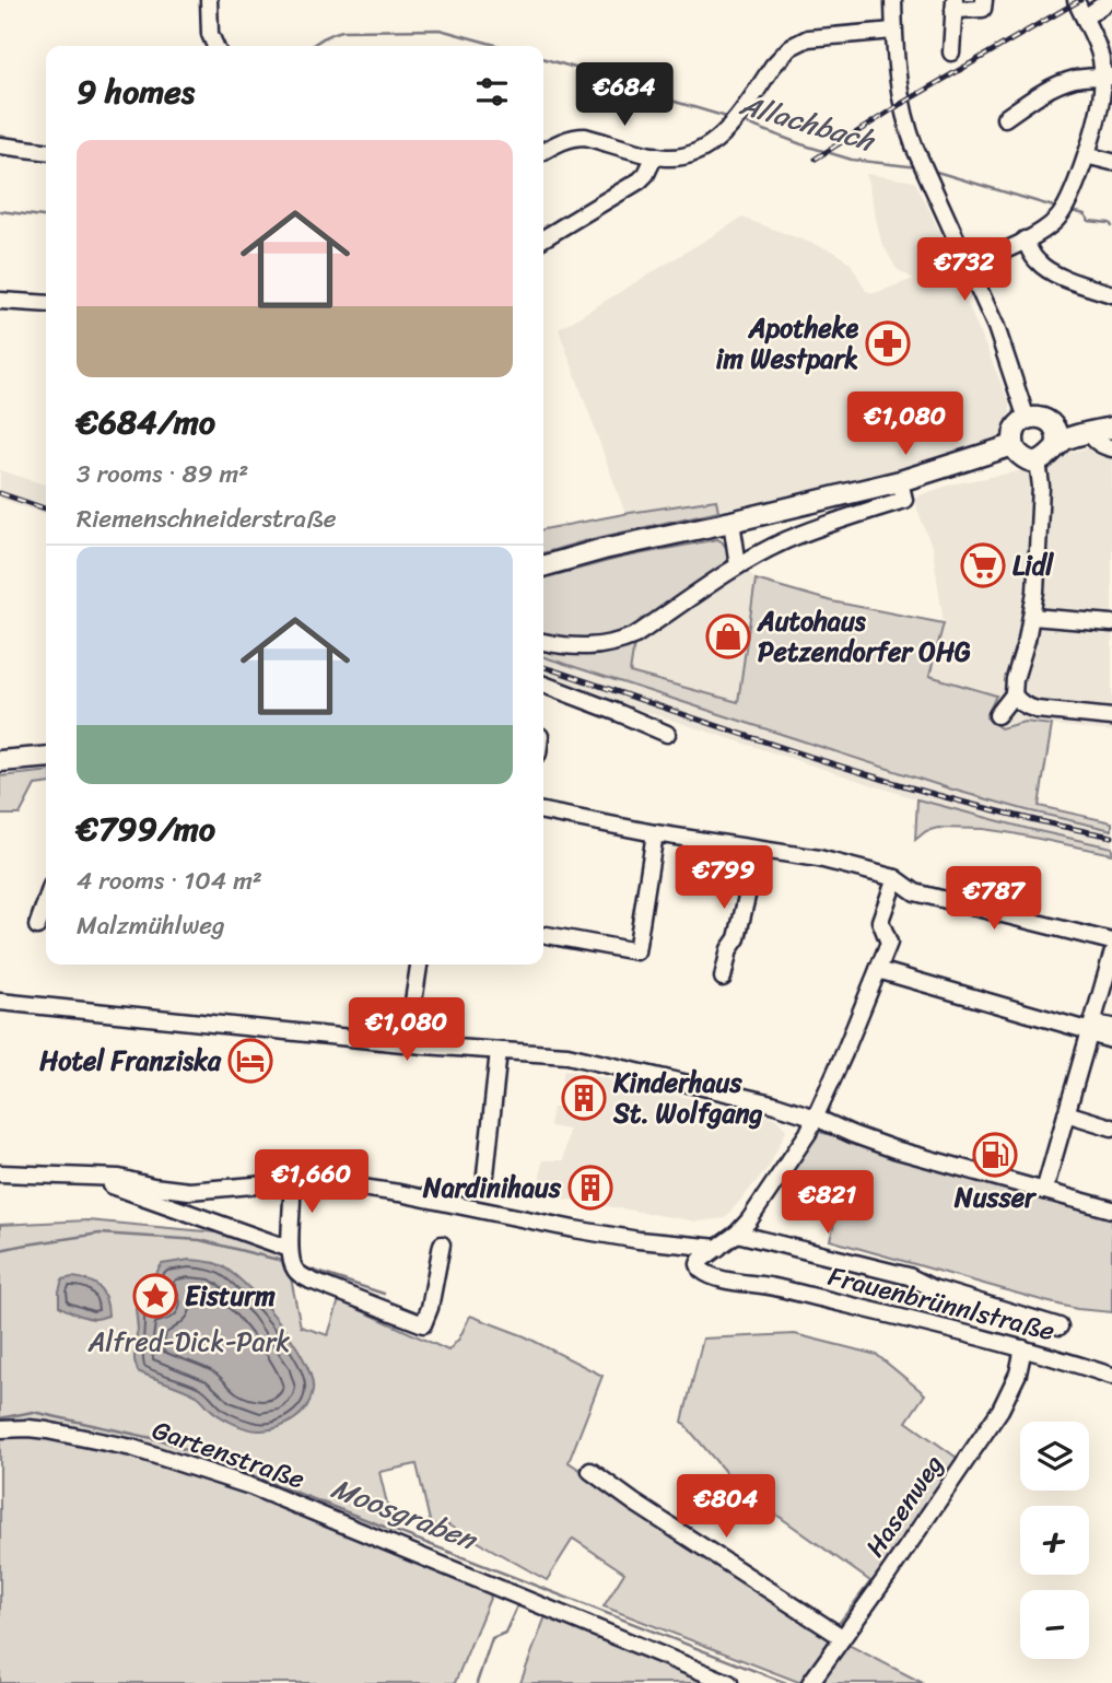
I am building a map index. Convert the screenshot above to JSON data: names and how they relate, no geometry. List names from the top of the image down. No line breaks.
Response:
{"streets":{"street":["Frauenbrünnlstraße","Gartenstraße","Hasenweg"]},"crossings":[["Frauenbrünnlstraße","Hasenweg"]],"water":["Allachbach","Moosgraben"],"parks":["Alfred-Dick-Park"],"places":{"pharmacy":["Apotheke im Westpark"],"supermarket":["Lidl"],"shop":["Autohaus Petzendorfer OHG"],"hotel":["Hotel Franziska"],"building":["Kinderhaus St. Wolfgang","Nardinihaus"],"fuel station":["Nusser"],"place":["Eisturm"]},"page":{"heading":"9 homes","price":["€684","€732","€1,080","€799","€787","€1,080","€1,660","€821","€804"],"list":[{"name":"€684/mo","note":"3 rooms · 89 m² · Riemenschneiderstraße"},{"name":"€799/mo","note":"4 rooms · 104 m² · Malzmühlweg"}],"map_buttons":["+","−"]}}
